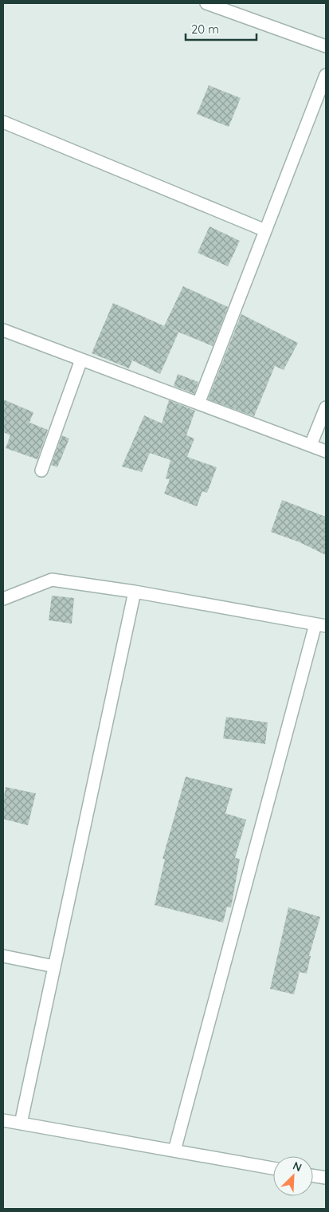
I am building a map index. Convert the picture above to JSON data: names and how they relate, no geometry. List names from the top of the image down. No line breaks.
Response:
{"scale_bar":"20 m","north":"top right"}
